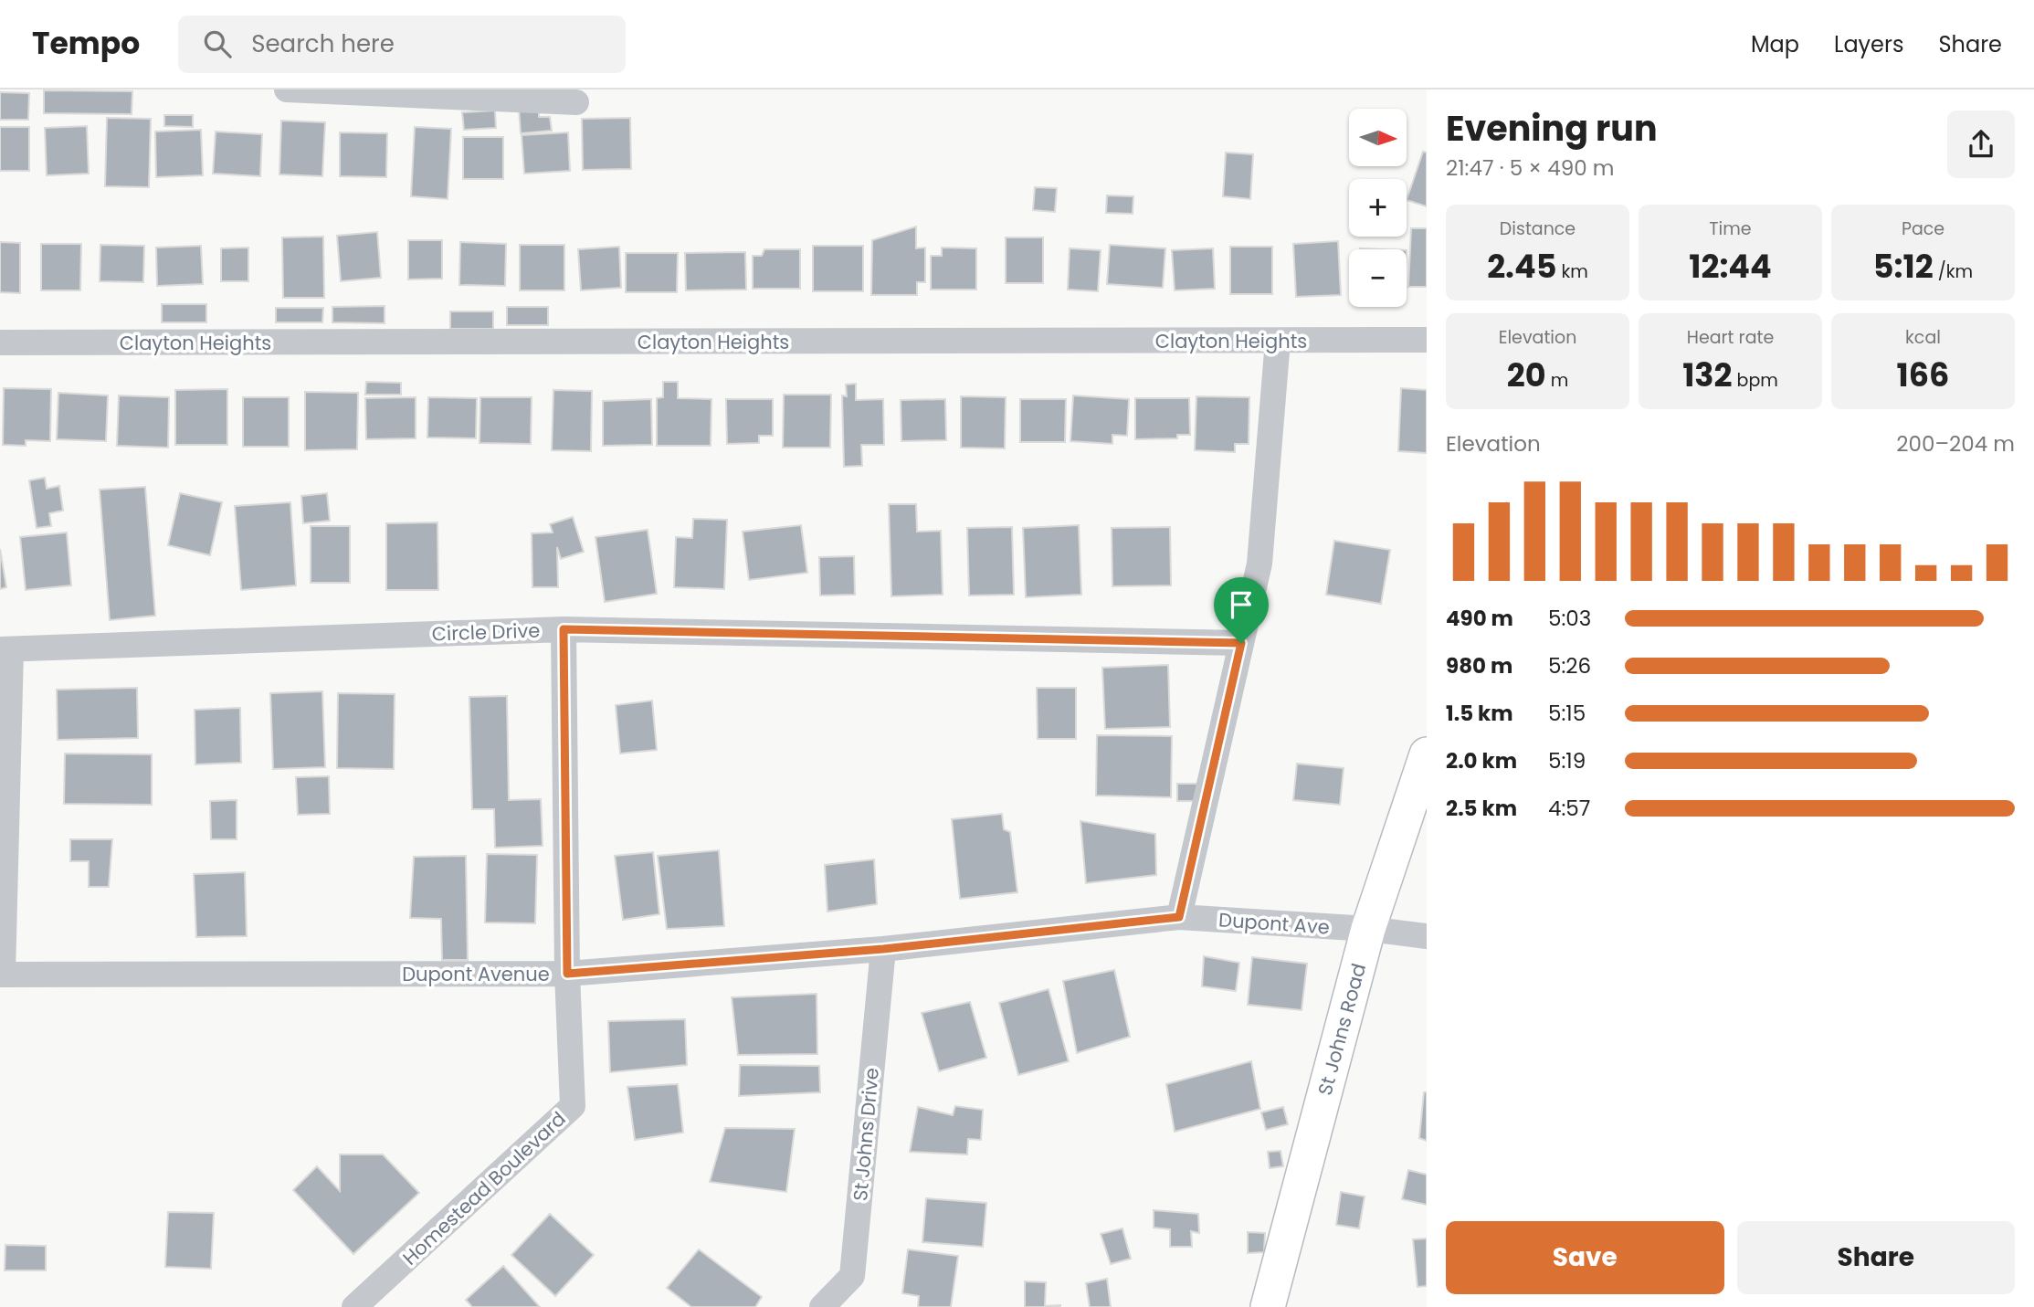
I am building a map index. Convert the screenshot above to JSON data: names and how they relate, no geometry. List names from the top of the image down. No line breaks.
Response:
{"streets":{"main road":["St Johns Road"],"street":["Clayton Heights","Circle Drive","Dupont Ave","Dupont Avenue","St Johns Drive","Homestead Boulevard"]},"crossings":[["Circle Drive","Homestead Boulevard"],["Dupont Ave","Dupont Avenue"],["Dupont Ave","St Johns Road"],["Dupont Avenue","St Johns Drive"],["Dupont Avenue","Homestead Boulevard"]],"north":"right","page":{"header":"Tempo","search":"Search here","nav":["Map","Layers","Share"],"heading":["Evening run","21:47 · 5 × 490 m"],"map_buttons":["+","−"],"stats":[["Distance","2.45 km"],["Time","12:44"],["Pace","5:12 /km"],["Elevation","20 m"],["Heart rate","132 bpm"],["kcal","166"]],"chart":["Elevation","200–204 m"],"list":[{"name":"490 m","note":"5:03"},{"name":"980 m","note":"5:26"},{"name":"1.5 km","note":"5:15"},{"name":"2.0 km","note":"5:19"},{"name":"2.5 km","note":"4:57"}],"buttons":["Save","Share"]}}
